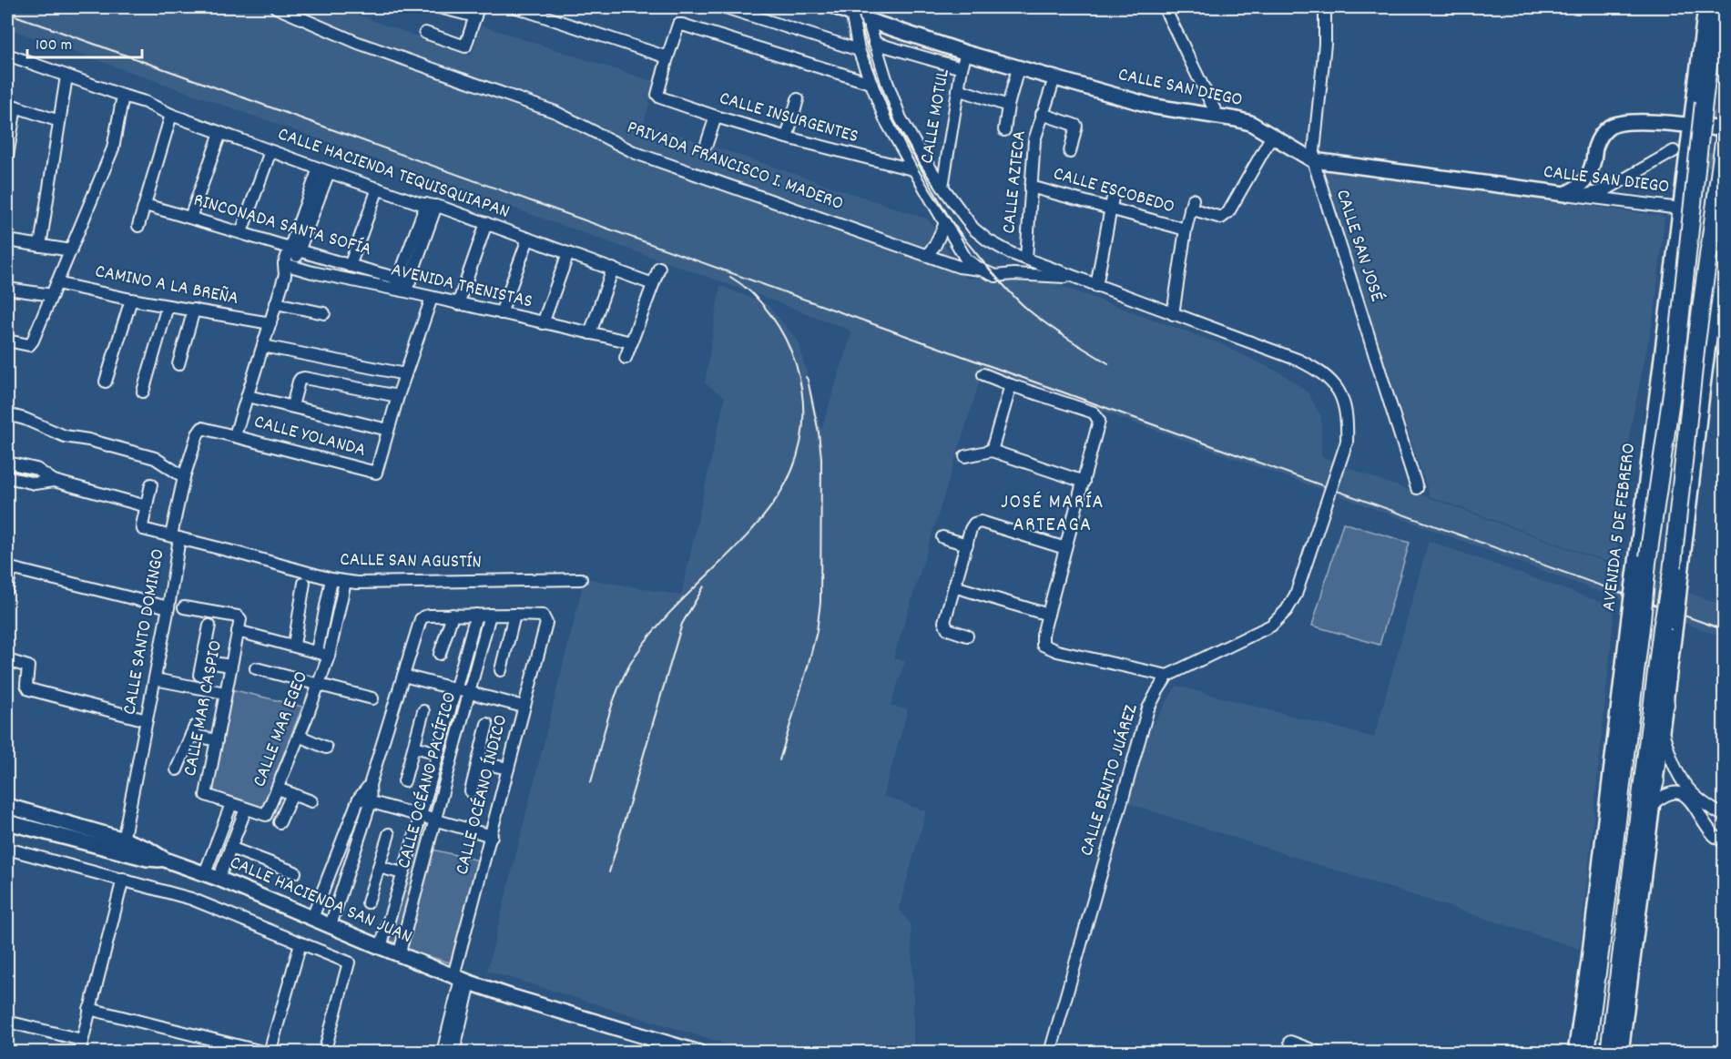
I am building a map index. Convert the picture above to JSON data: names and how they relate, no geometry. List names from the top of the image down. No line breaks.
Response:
{"streets":{"highway":["AVENIDA 5 DE FEBRERO"],"main road":["CALLE SAN DIEGO","CALLE HACIENDA SAN JUAN"],"street":["CALLE MOTUL","CALLE INSURGENTES","PRIVADA FRANCISCO I. MADERO","CALLE HACIENDA TEQUISQUIAPAN","CALLE AZTECA","CALLE ESCOBEDO","RINCONADA SANTA SOFÍA","CALLE SAN JOSÉ","CAMINO A LA BREÑA","AVENIDA TRENISTAS","CALLE YOLANDA","CALLE SAN AGUSTÍN","CALLE SANTO DOMINGO","CALLE MAR CASPIO","CALLE MAR EGEO","CALLE OCÉANO PACÍFICO","CALLE BENITO JUÁREZ","CALLE OCÉANO ÍNDICO"]},"crossings":[["CALLE SAN DIEGO","CALLE MOTUL"],["CALLE SAN DIEGO","CALLE AZTECA"],["CALLE SAN DIEGO","CALLE SAN JOSÉ"],["CALLE SAN DIEGO","AVENIDA 5 DE FEBRERO"],["CALLE INSURGENTES","PRIVADA FRANCISCO I. MADERO"],["CALLE AZTECA","CALLE ESCOBEDO"],["RINCONADA SANTA SOFÍA","AVENIDA TRENISTAS"],["CALLE YOLANDA","CALLE SANTO DOMINGO"],["CALLE SAN AGUSTÍN","CALLE SANTO DOMINGO"],["CALLE SAN AGUSTÍN","CALLE MAR EGEO"],["CALLE SANTO DOMINGO","CALLE HACIENDA SAN JUAN"],["CALLE MAR CASPIO","CALLE MAR EGEO"],["CALLE OCÉANO PACÍFICO","CALLE HACIENDA SAN JUAN"],["CALLE OCÉANO ÍNDICO","CALLE HACIENDA SAN JUAN"]],"districts":["JOSÉ MARÍA ARTEAGA"],"scale_bar":"100 m"}
